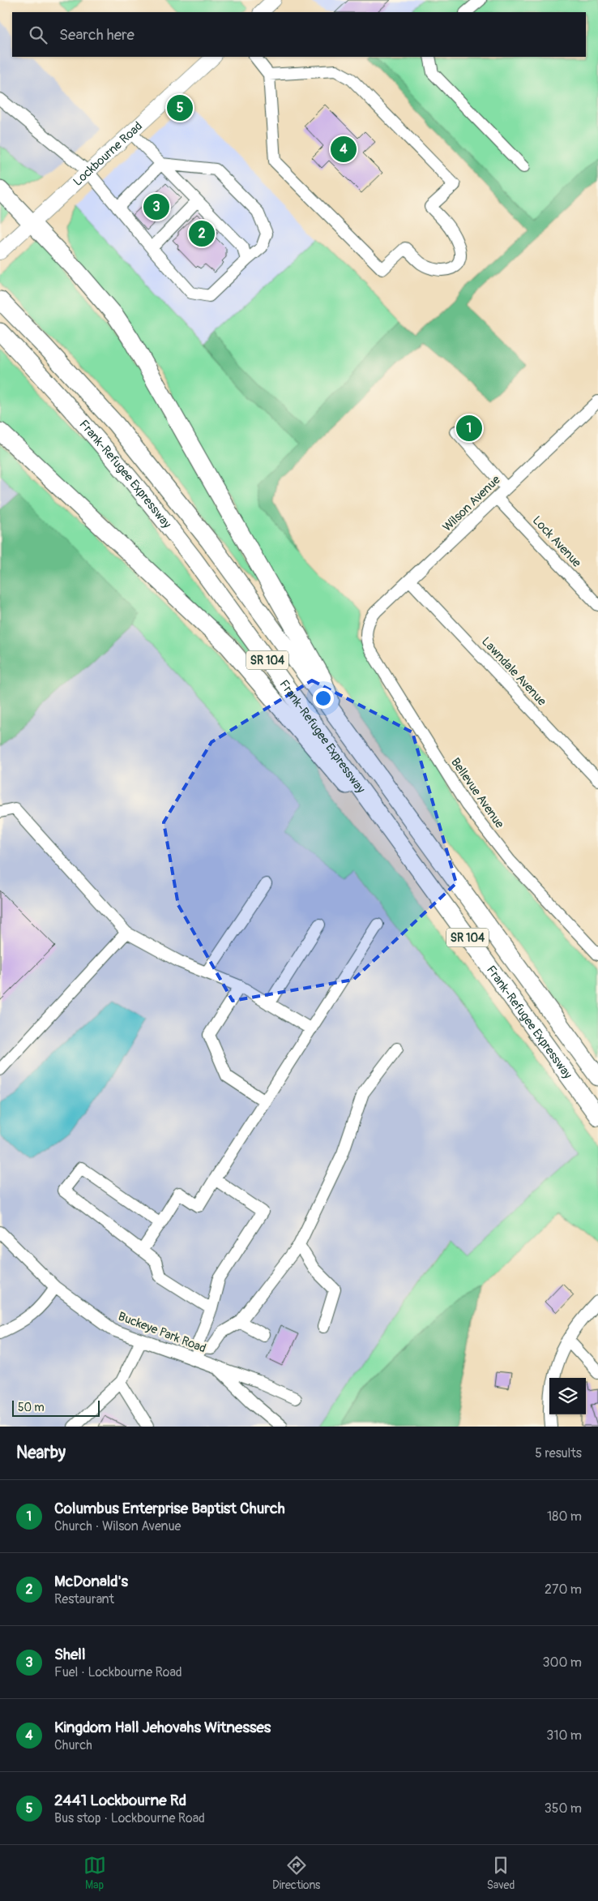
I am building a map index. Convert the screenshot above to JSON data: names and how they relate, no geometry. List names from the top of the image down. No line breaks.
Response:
{"streets":{"highway":["Frank-Refugee Expressway","SR 104"],"main road":["Lockbourne Road"],"street":["Wilson Avenue","Lock Avenue","Lawndale Avenue","Bellevue Avenue","Buckeye Park Road"]},"crossings":[["Wilson Avenue","Lock Avenue"],["Wilson Avenue","Lawndale Avenue"],["Wilson Avenue","Bellevue Avenue"]],"scale_bar":"50 m","page":{"search":"Search here","pins":["5","4","3","2","1"],"scale":"50 m","heading":["Nearby","5 results"],"list":[{"mark":"1","name":"Columbus Enterprise Baptist Church","note":"Church · Wilson Avenue","value":"180 m"},{"mark":"2","name":"McDonald's","note":"Restaurant","value":"270 m"},{"mark":"3","name":"Shell","note":"Fuel · Lockbourne Road","value":"300 m"},{"mark":"4","name":"Kingdom Hall Jehovahs Witnesses","note":"Church","value":"310 m"},{"mark":"5","name":"2441 Lockbourne Rd","note":"Bus stop · Lockbourne Road","value":"350 m"}],"nav":["Map","Directions","Saved"]}}
